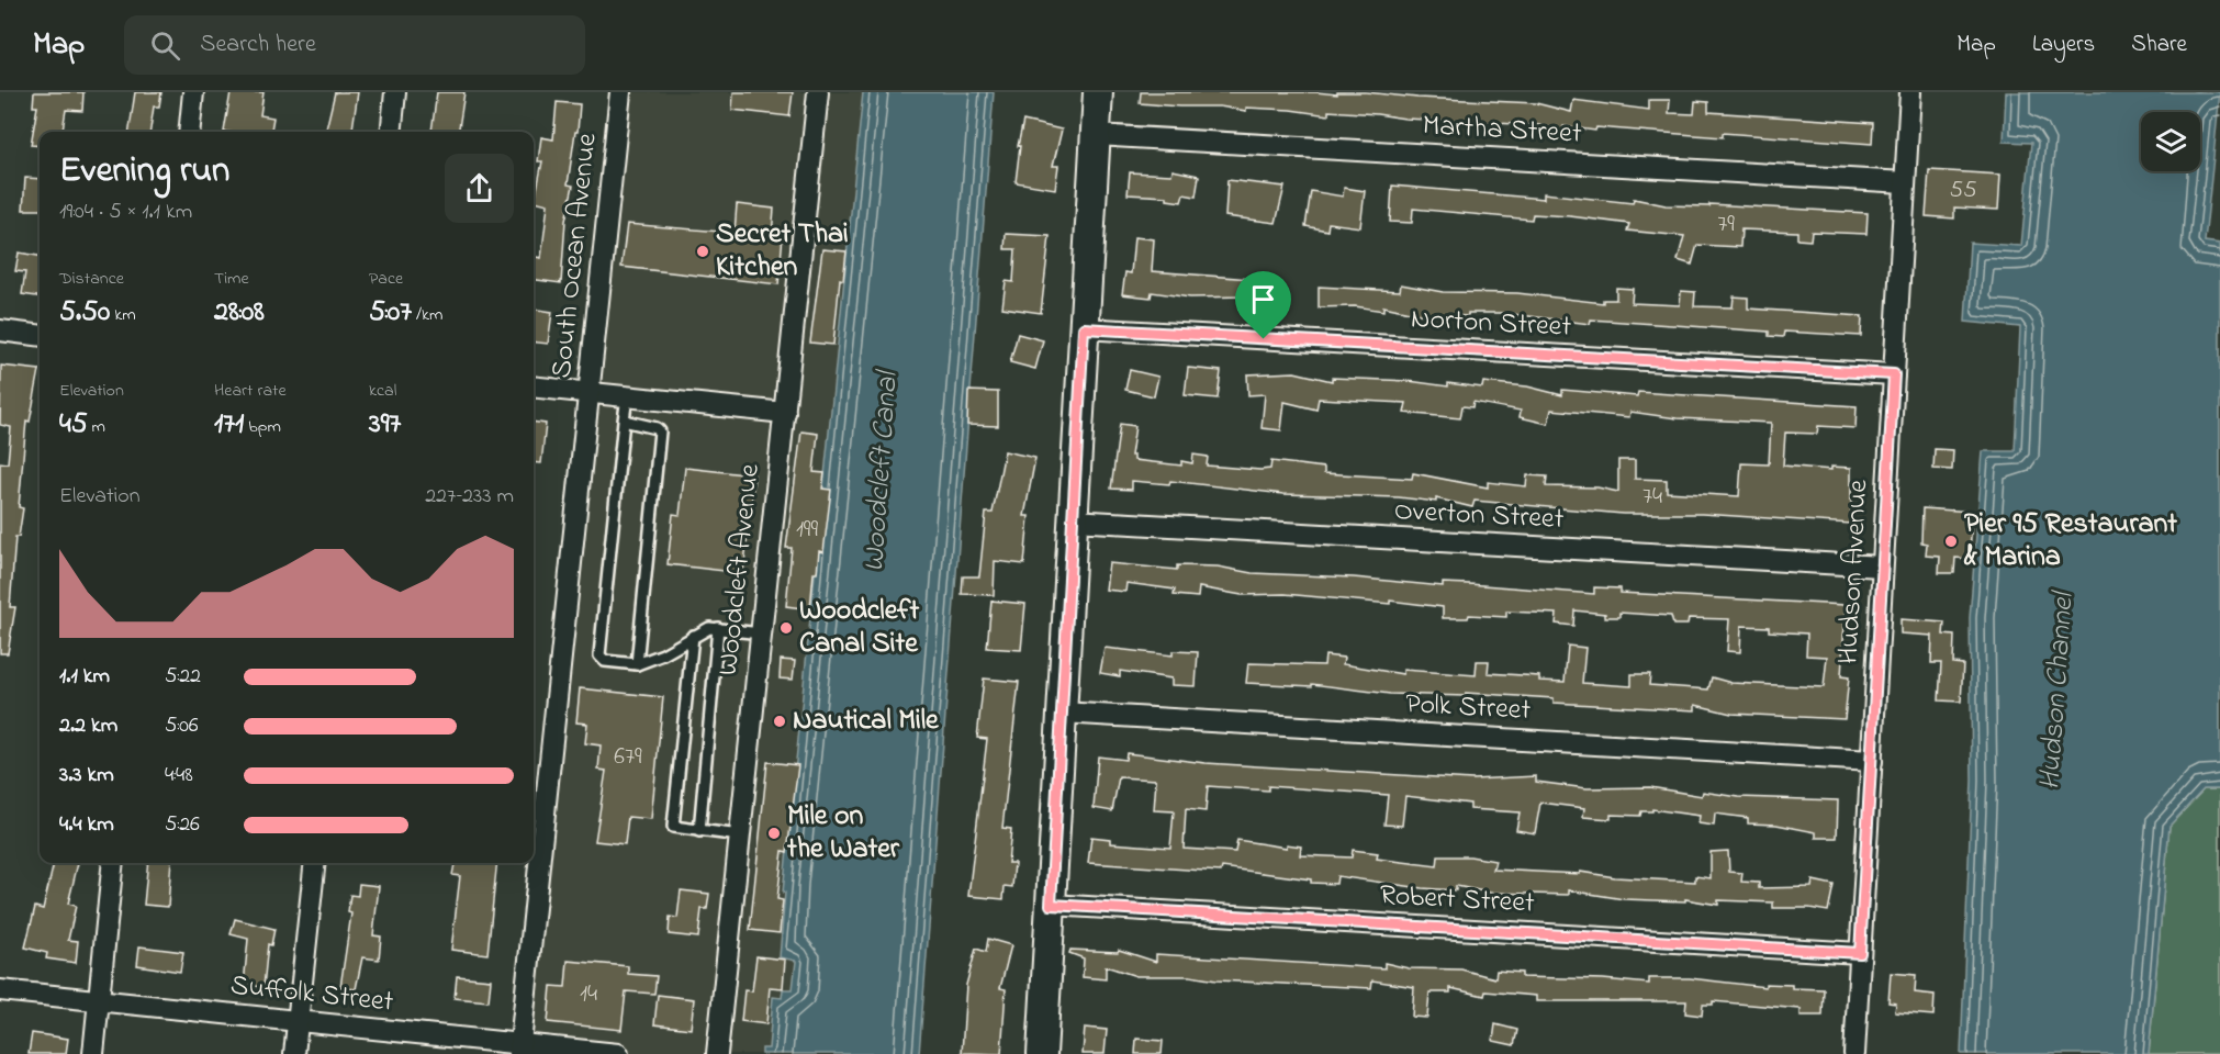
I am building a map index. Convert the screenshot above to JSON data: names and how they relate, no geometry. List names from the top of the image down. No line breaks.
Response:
{"streets":{"street":["Martha Street","South Ocean Avenue","Norton Street","Overton Street","Woodcleft Avenue","Hudson Avenue","Polk Street","Robert Street","Suffolk Street"]},"crossings":[["Martha Street","Hudson Avenue"],["South Ocean Avenue","Suffolk Street"],["Norton Street","Hudson Avenue"],["Overton Street","Hudson Avenue"],["Hudson Avenue","Polk Street"],["Hudson Avenue","Robert Street"]],"water":["Woodcleft Canal","Hudson Channel"],"places":["Secret Thai Kitchen","Pier 95 Restaurant & Marina","Woodcleft Canal Site","Nautical Mile","Mile on the Water"],"house_numbers":["55","79","74","199","679","14"],"page":{"header":"Map","search":"Search here","nav":["Map","Layers","Share"],"heading":["Evening run","19:04 · 5 × 1.1 km"],"stats":[["Distance","5.50 km"],["Time","28:08"],["Pace","5:07 /km"],["Elevation","45 m"],["Heart rate","171 bpm"],["kcal","397"]],"chart":["Elevation","227–233 m"],"list":[{"name":"1.1 km","note":"5:22"},{"name":"2.2 km","note":"5:06"},{"name":"3.3 km","note":"4:48"},{"name":"4.4 km","note":"5:26"}]}}
